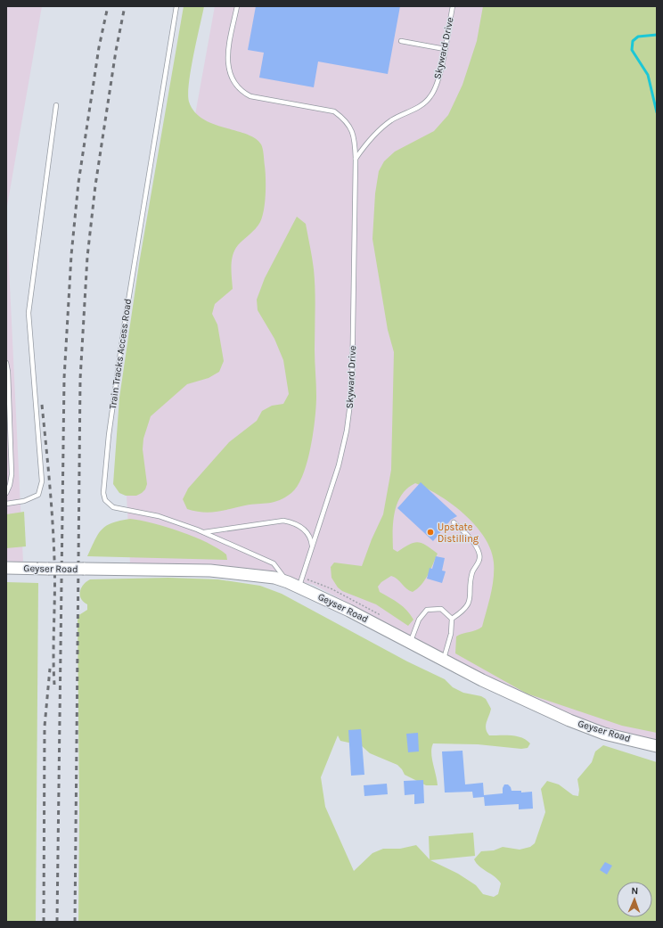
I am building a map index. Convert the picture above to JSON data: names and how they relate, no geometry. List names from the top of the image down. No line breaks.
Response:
{"streets":{"street":["Geyser Road"],"lane":["Skyward Drive","Train Tracks Access Road"]},"crossings":[["Skyward Drive","Train Tracks Access Road"],["Skyward Drive","Geyser Road"],["Train Tracks Access Road","Geyser Road"]],"places":["Upstate Distilling"],"north":"top"}
